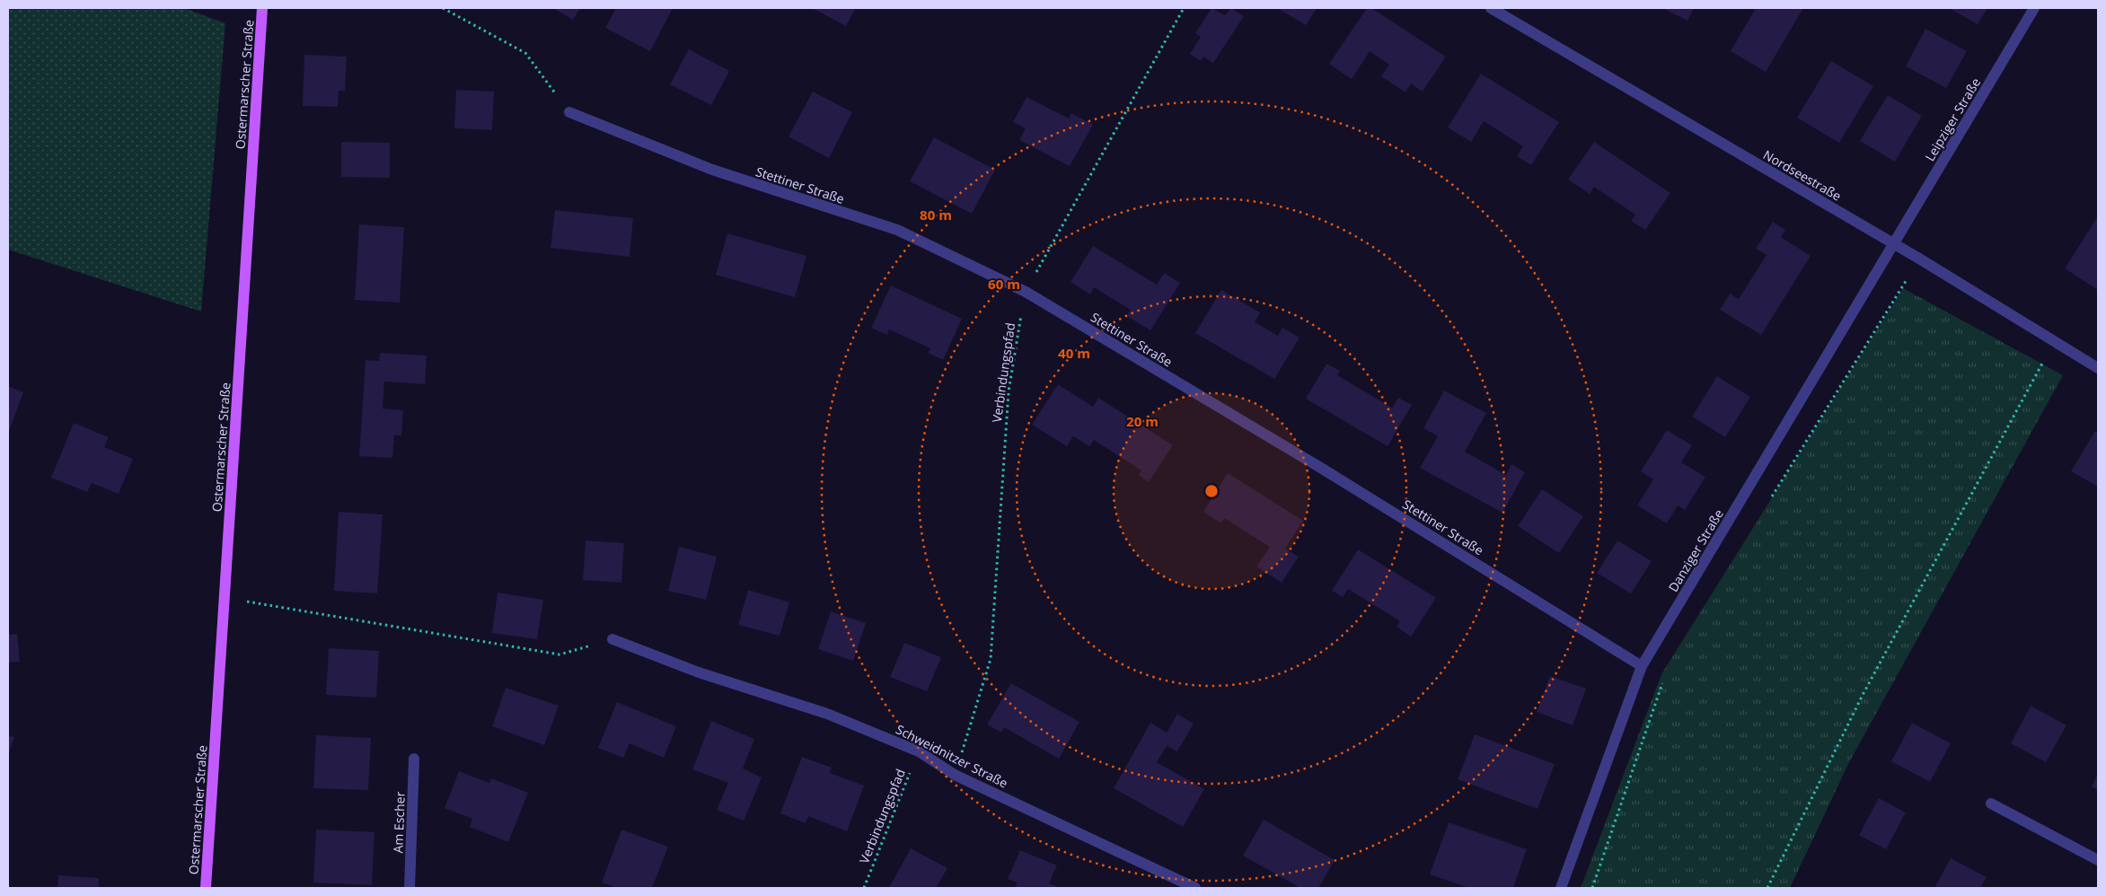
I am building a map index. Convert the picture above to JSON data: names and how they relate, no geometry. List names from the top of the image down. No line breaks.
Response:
{"streets":{"main road":["Ostermarscher Straße"],"street":["Leipziger Straße","Nordseestraße","Stettiner Straße","Danziger Straße","Schweidnitzer Straße","Am Escher"],"path":["Verbindungspfad"]},"crossings":[["Leipziger Straße","Nordseestraße"],["Leipziger Straße","Danziger Straße"],["Nordseestraße","Danziger Straße"],["Stettiner Straße","Verbindungspfad"],["Stettiner Straße","Danziger Straße"],["Verbindungspfad","Schweidnitzer Straße"]],"rings":["80 m","60 m","40 m","20 m"]}
